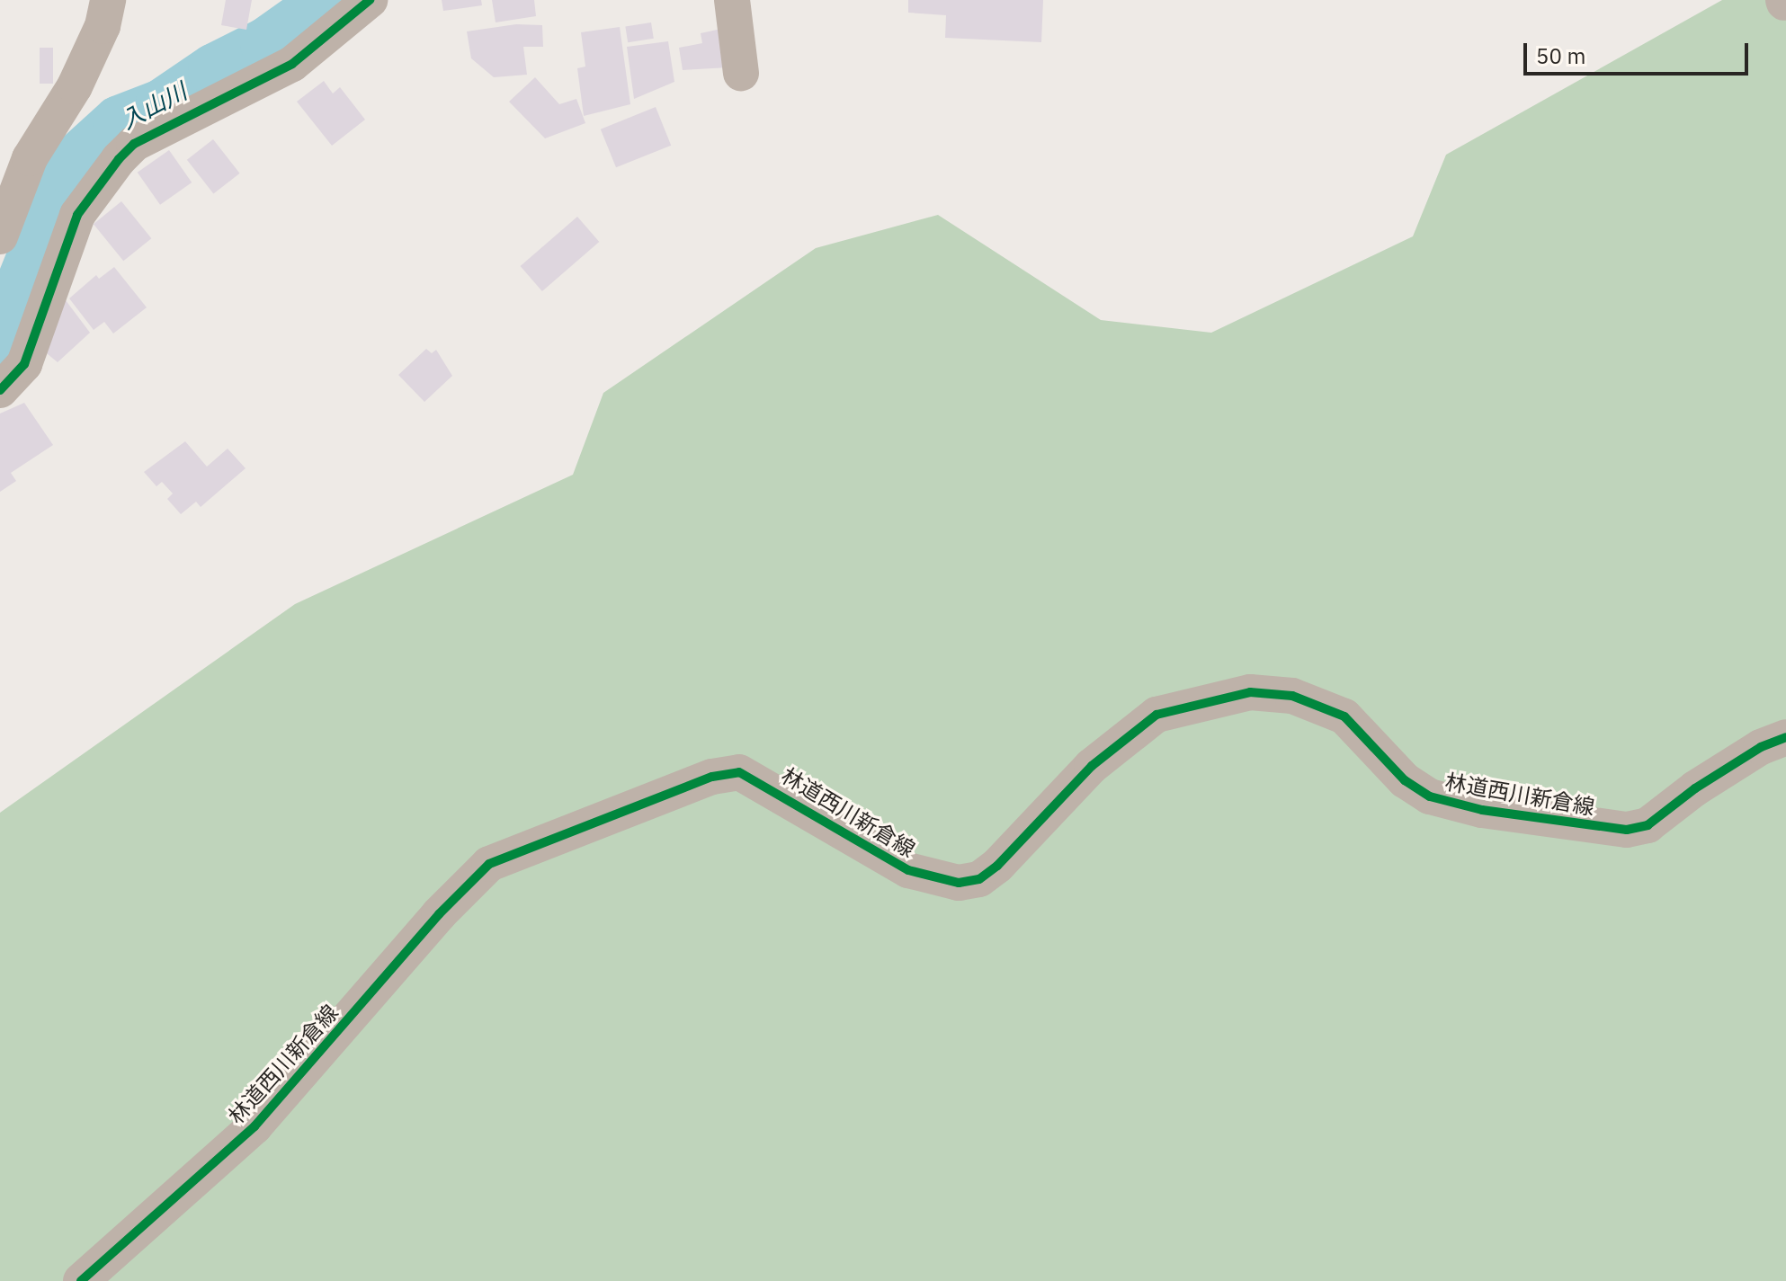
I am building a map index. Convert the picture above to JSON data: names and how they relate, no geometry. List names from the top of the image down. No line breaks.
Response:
{"streets":{"street":["林道西川新倉線"]},"water":["入山川"],"scale_bar":"50 m"}
